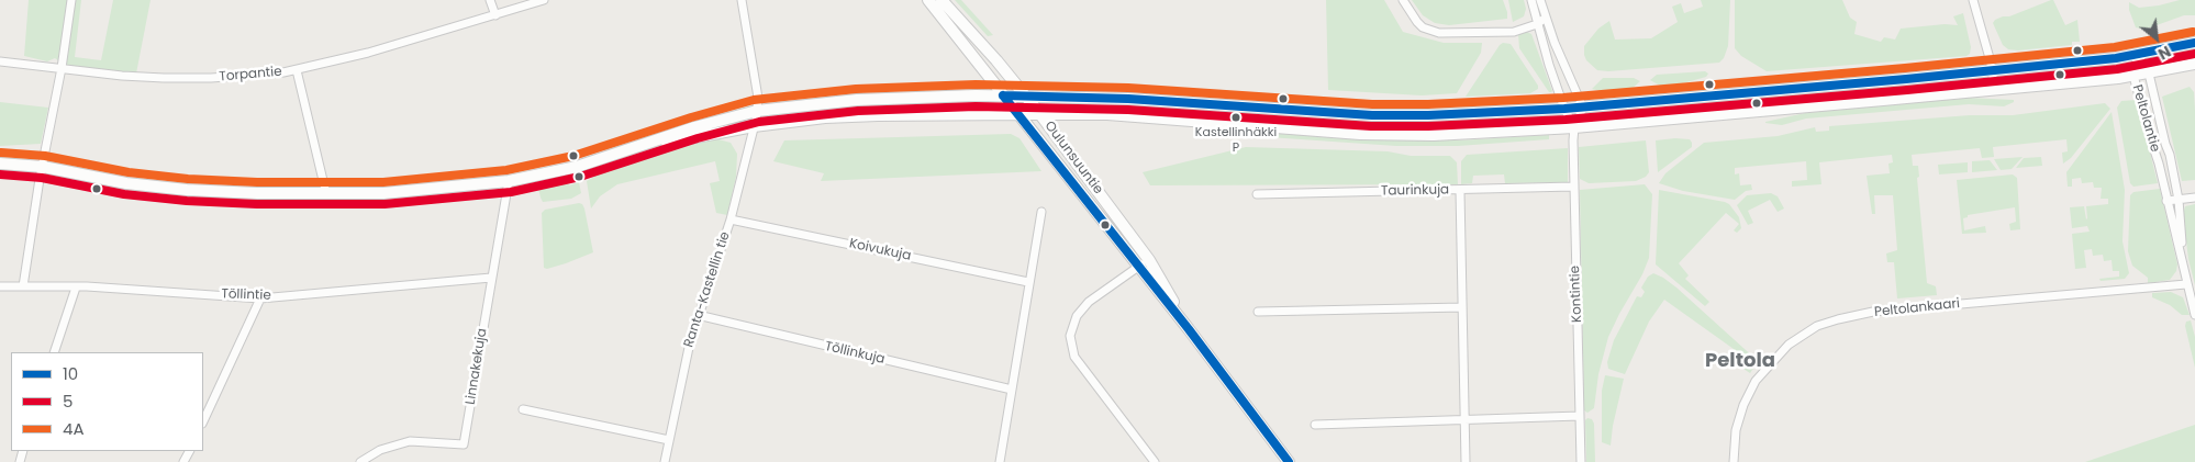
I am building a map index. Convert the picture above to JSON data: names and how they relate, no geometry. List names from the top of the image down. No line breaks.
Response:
{"streets":{"main road":["Oulunsuuntie"],"street":["Torpantie","Peltolantie","Taurinkuja","Koivukuja","Ranta-Kastellin tie","Kontintie","Töllintie","Peltolankaari","Töllinkuja","Linnakekuja"]},"crossings":[["Peltolantie","Peltolankaari"],["Taurinkuja","Kontintie"],["Koivukuja","Ranta-Kastellin tie"],["Ranta-Kastellin tie","Töllinkuja"],["Töllintie","Linnakekuja"]],"districts":["Peltola"],"places":["Kastellinhäkki P"],"lines":["transit line 4A","transit line 10","transit line 5"],"legend":["10","5","4A"],"north":"bottom right"}
